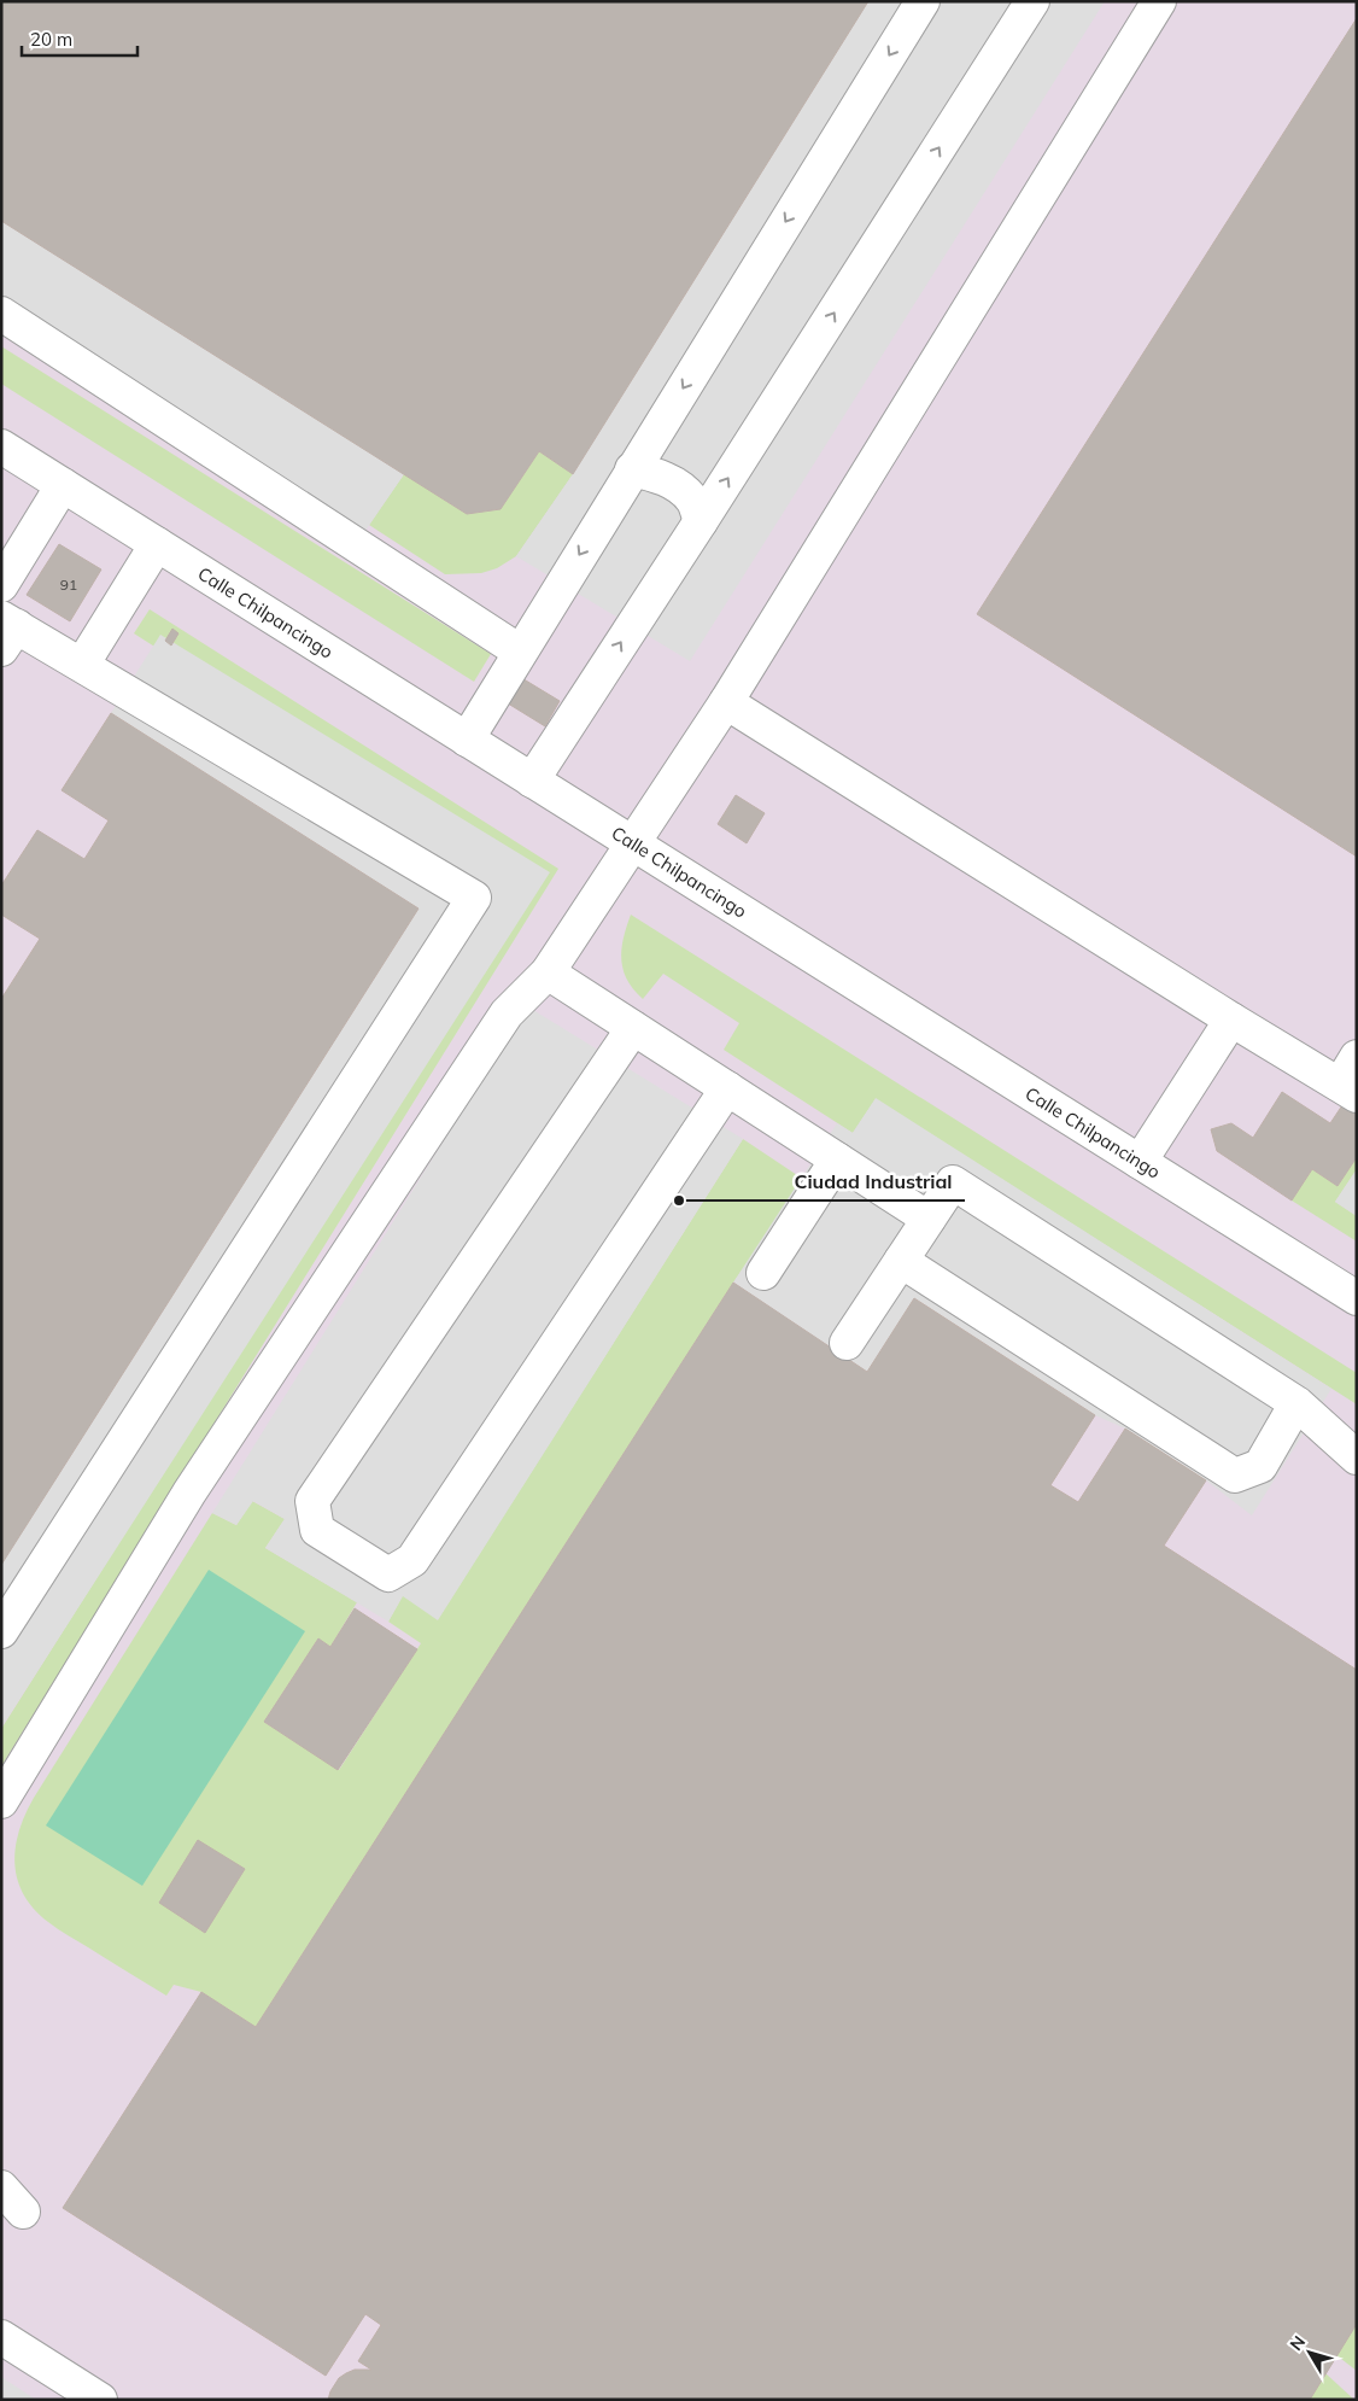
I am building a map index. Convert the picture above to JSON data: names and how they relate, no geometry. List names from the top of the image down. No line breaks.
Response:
{"streets":{"street":["Calle Chilpancingo"]},"places":["Ciudad Industrial"],"house_numbers":["91"],"scale_bar":"20 m","north":"top left"}
